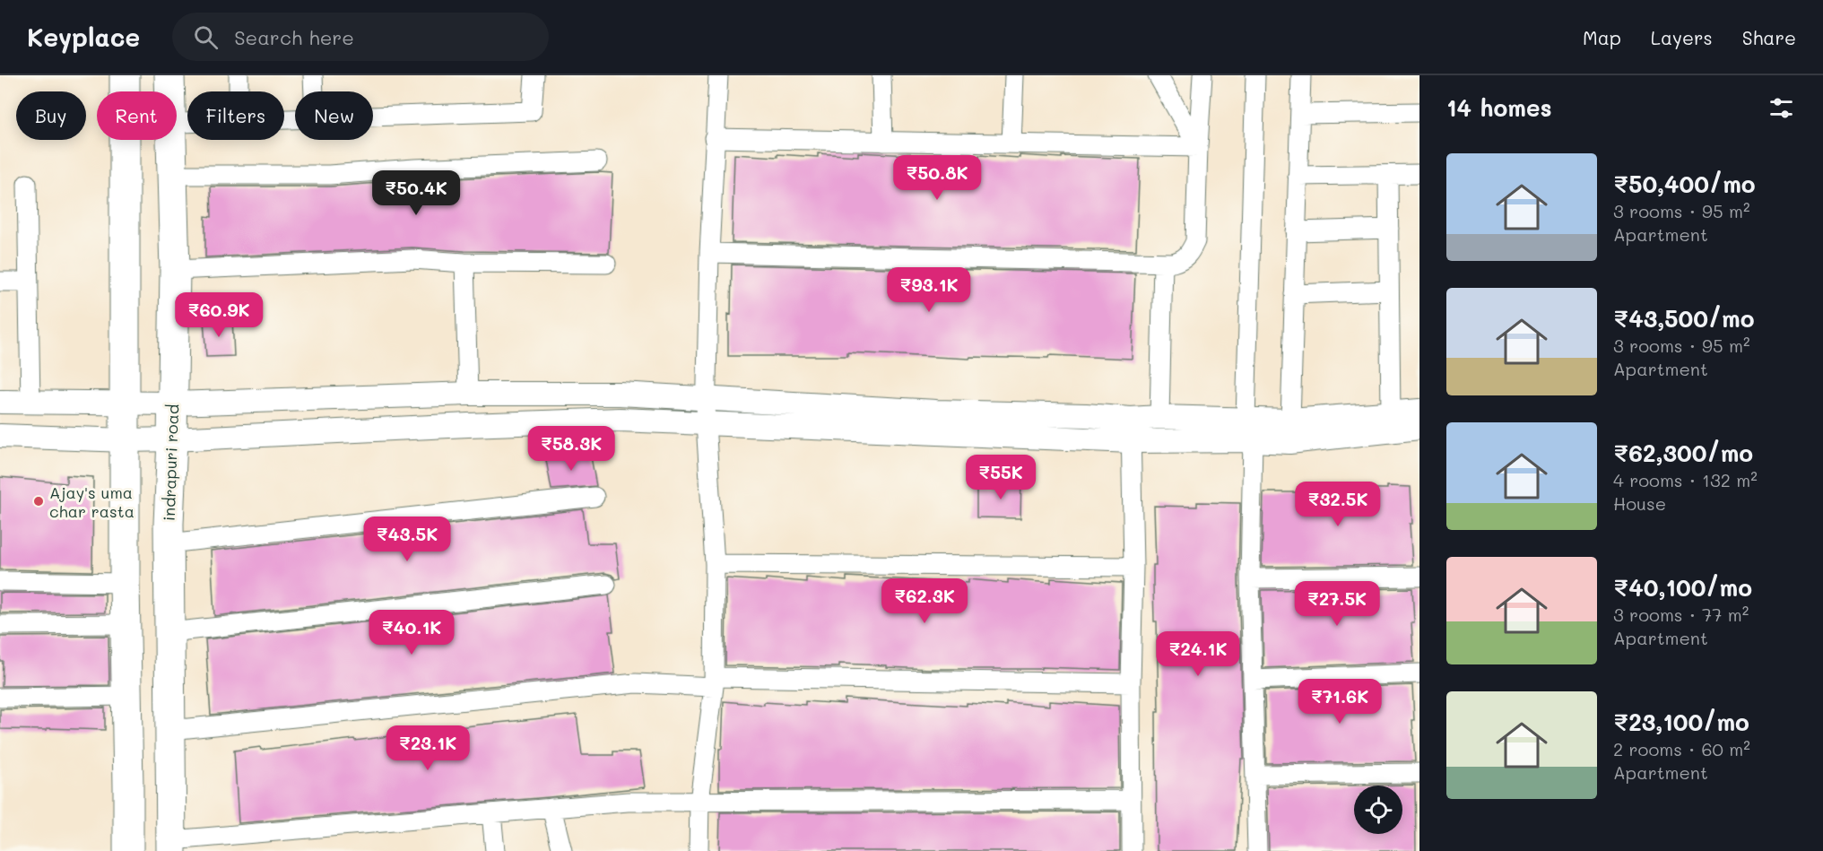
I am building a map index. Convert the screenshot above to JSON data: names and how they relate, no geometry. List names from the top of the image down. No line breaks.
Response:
{"streets":{"main road":["indrapuri road"]},"places":["Ajay's uma char rasta"],"page":{"header":"Keyplace","search":"Search here","nav":["Map","Layers","Share"],"heading":"14 homes","chip":["Buy","Rent","Filters","New"],"list":[{"name":"₹50,400/mo","note":"3 rooms · 95 m² · Apartment"},{"name":"₹43,500/mo","note":"3 rooms · 95 m² · Apartment"},{"name":"₹62,300/mo","note":"4 rooms · 132 m² · House"},{"name":"₹40,100/mo","note":"3 rooms · 77 m² · Apartment"},{"name":"₹23,100/mo","note":"2 rooms · 60 m² · Apartment"}],"price":["₹50.8K","₹50.4K","₹93.1K","₹60.9K","₹58.3K","₹55K","₹32.5K","₹43.5K","₹62.3K","₹27.5K","₹40.1K","₹24.1K","₹71.6K","₹23.1K"]}}
